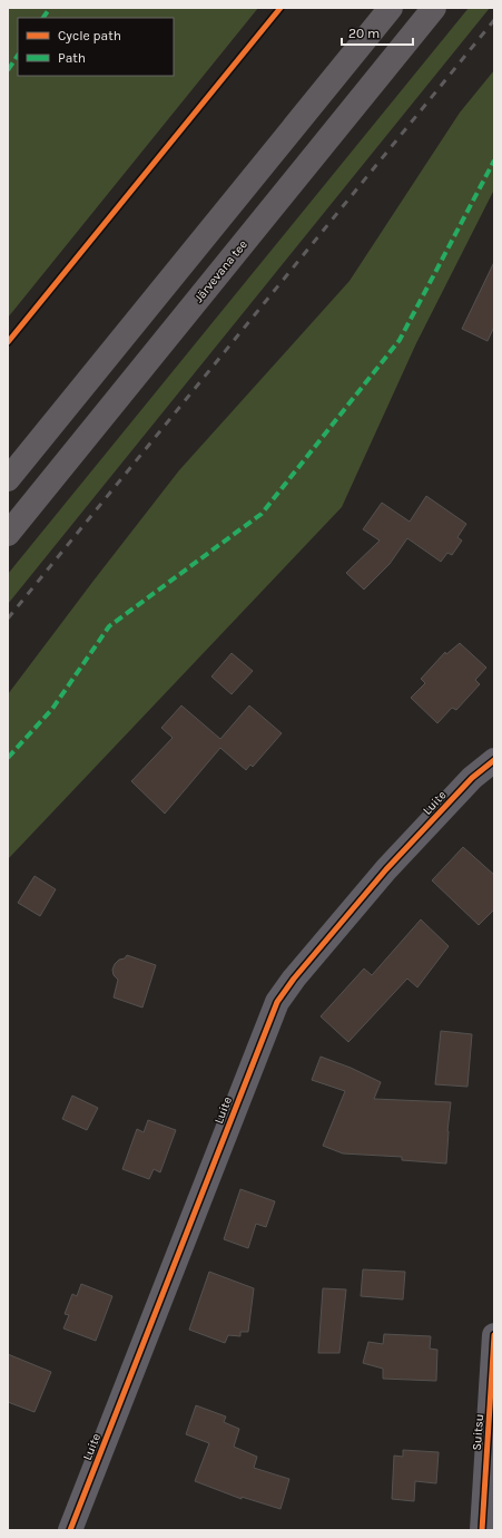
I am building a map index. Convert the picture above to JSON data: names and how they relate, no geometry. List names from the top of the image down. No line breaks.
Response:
{"streets":{"highway":["Järvevana tee"],"street":["Luite","Suitsu"]},"legend":["Cycle path","Path"],"scale_bar":"20 m"}
